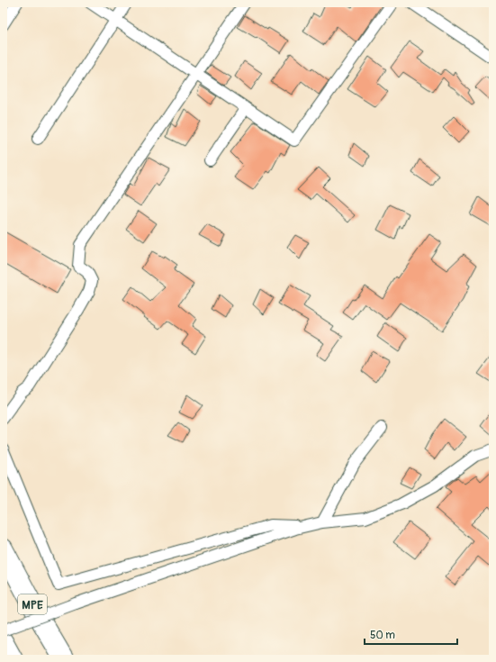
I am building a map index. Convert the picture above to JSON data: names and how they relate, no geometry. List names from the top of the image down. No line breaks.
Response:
{"streets":{"highway":["MPE"]},"scale_bar":"50 m"}
